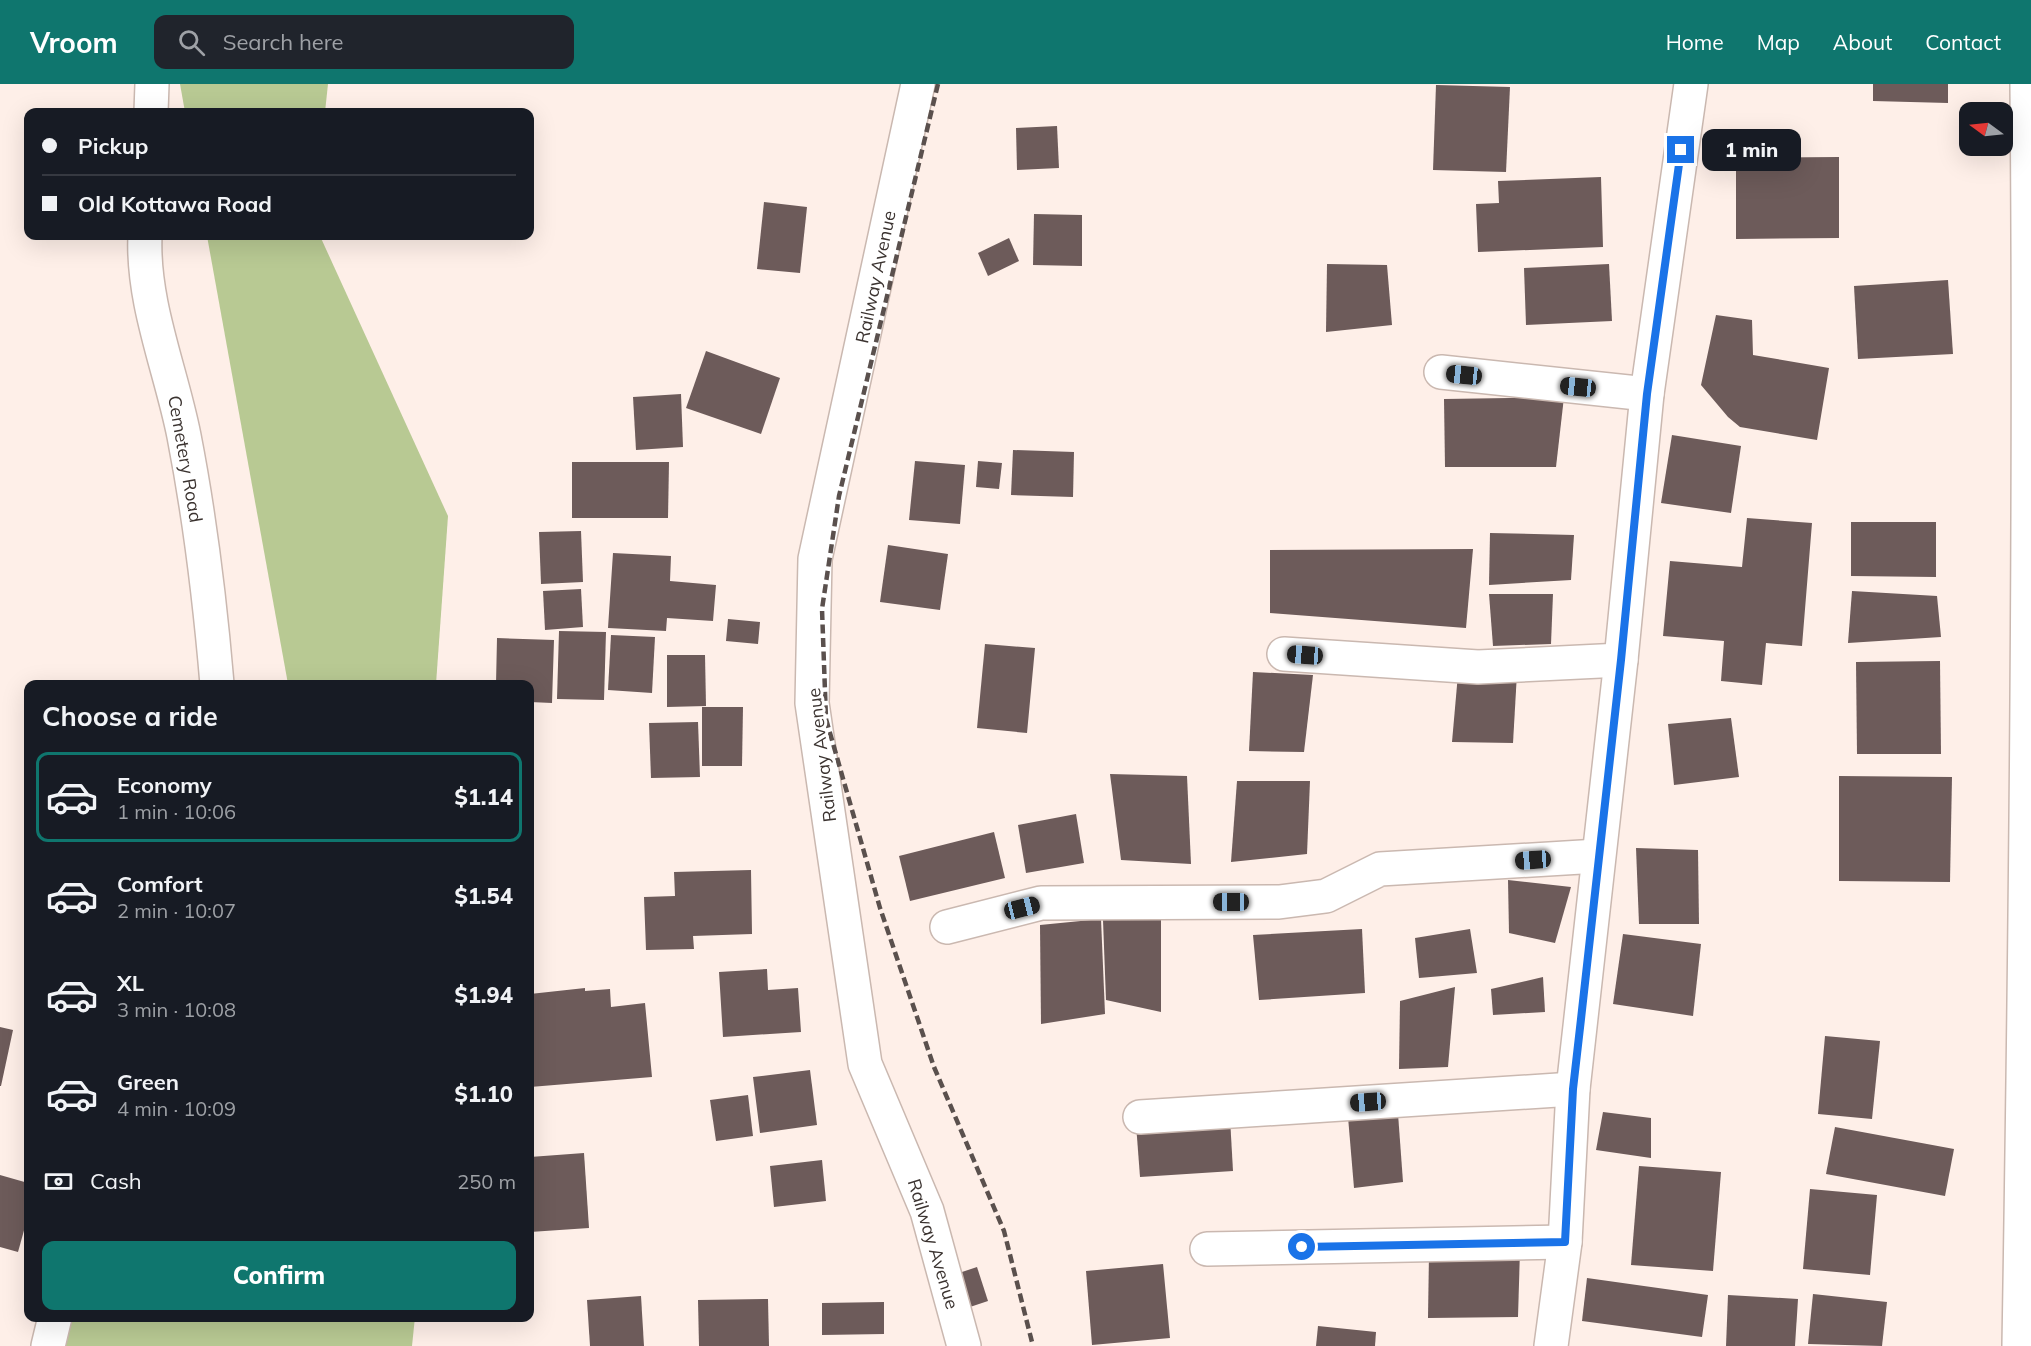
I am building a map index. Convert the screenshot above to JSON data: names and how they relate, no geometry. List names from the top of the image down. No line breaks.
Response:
{"streets":{"main road":["Railway Avenue","Cemetery Road"]},"north":"left","page":{"header":"Vroom","search":"Search here","nav":["Home","Map","About","Contact"],"banner":["Pickup","Old Kottawa Road"],"bubble":"1 min","heading":"Choose a ride","list":[{"name":"Economy","note":"1 min · 10:06","value":"$1.14"},{"name":"Comfort","note":"2 min · 10:07","value":"$1.54"},{"name":"XL","note":"3 min · 10:08","value":"$1.94"},{"name":"Green","note":"4 min · 10:09","value":"$1.10"}],"pay":["Cash","250 m"],"buttons":"Confirm"}}
